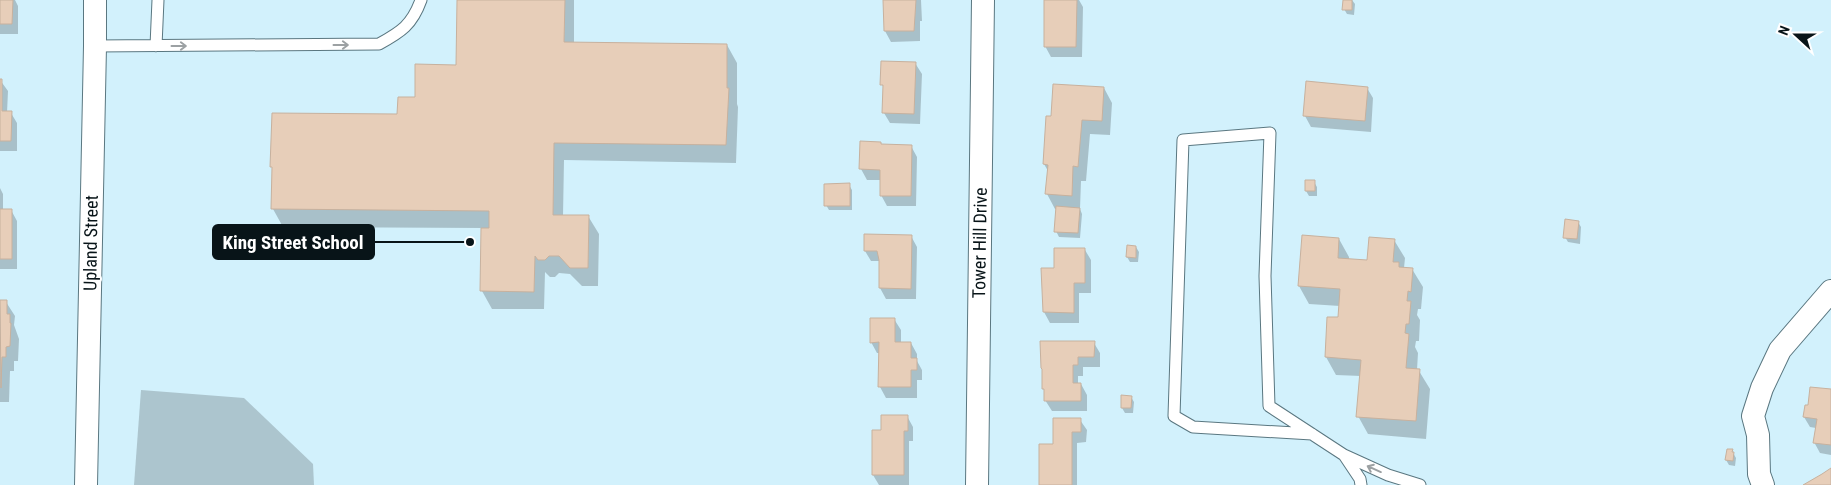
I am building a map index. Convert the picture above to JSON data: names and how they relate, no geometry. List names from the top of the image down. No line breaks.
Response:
{"streets":{"street":["Upland Street","Tower Hill Drive"]},"places":["King Street School"],"north":"left"}
